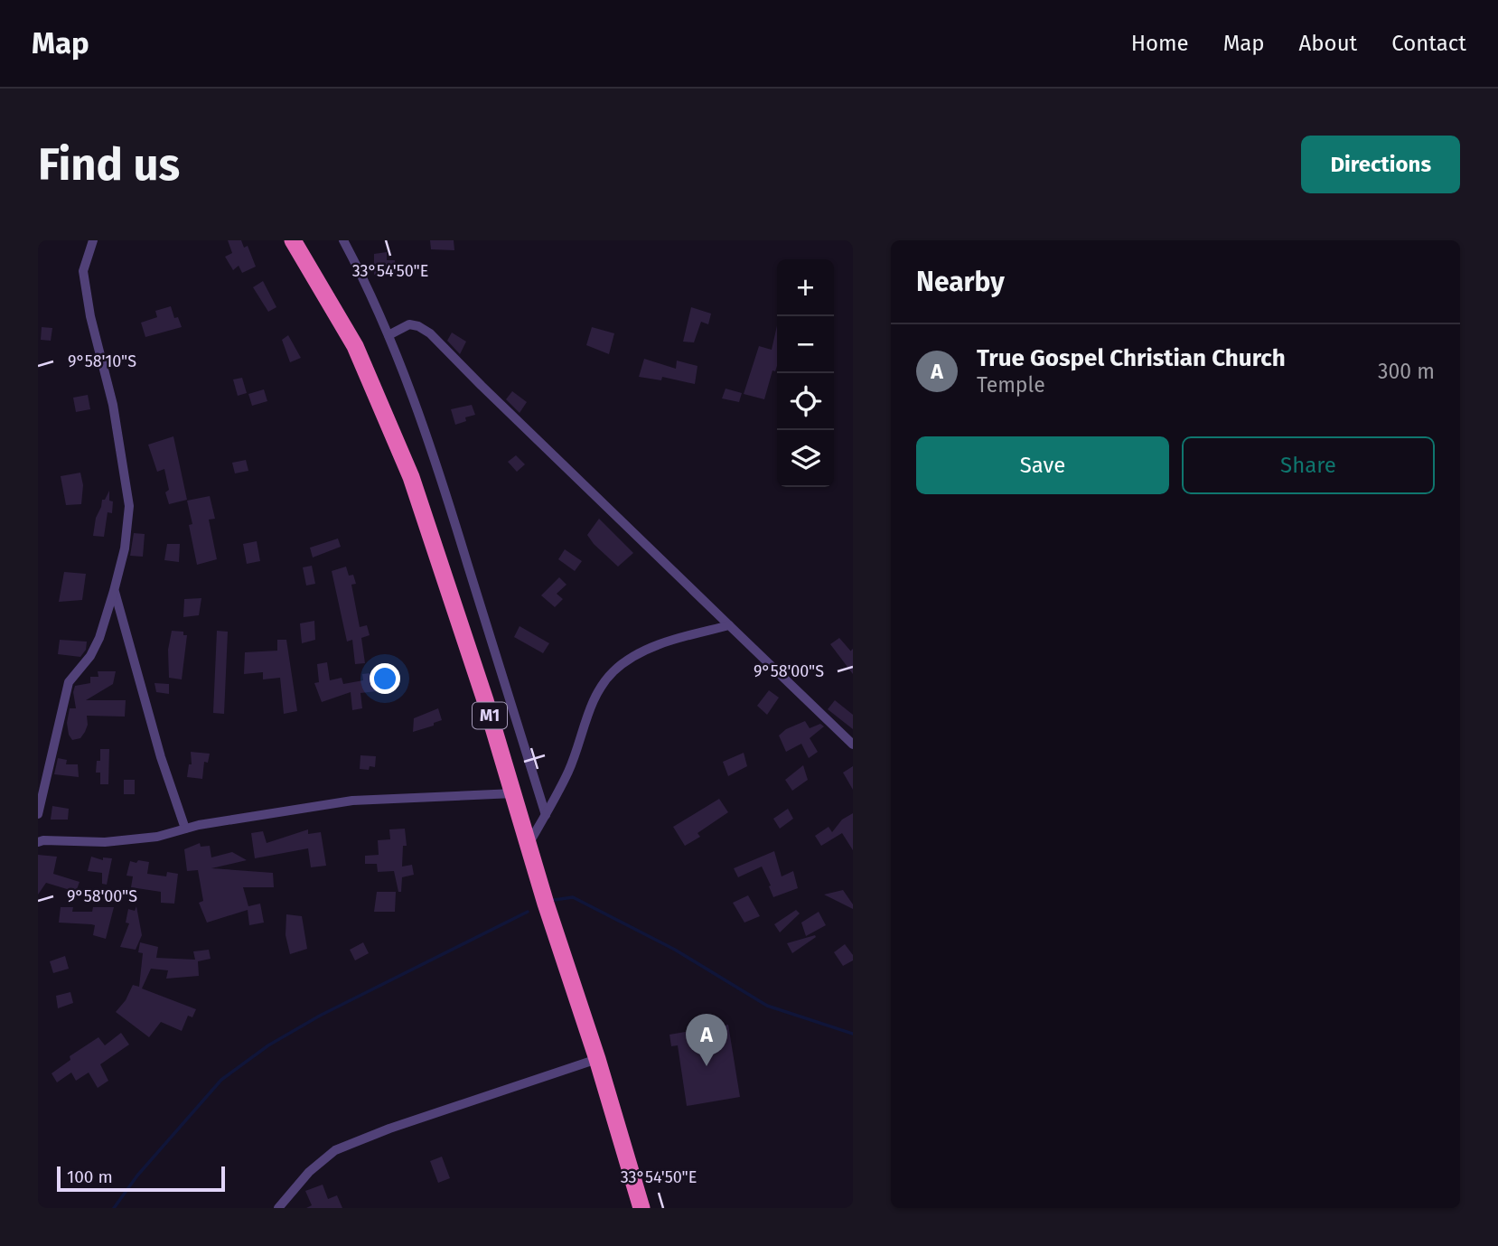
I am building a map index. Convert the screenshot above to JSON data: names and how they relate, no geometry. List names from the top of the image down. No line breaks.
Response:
{"streets":{"highway":["M1"]},"scale_bar":"100 m","page":{"header":"Map","nav":["Home","Map","About","Contact"],"buttons":["Directions",["Save","Share"]],"title":"Find us","heading":"Nearby","map_buttons":["+","−"],"list":[{"mark":"A","name":"True Gospel Christian Church","note":"Temple","value":"300 m"}],"pins":"A","scale":"100 m"},"coordinates":["33°54'50\"E","9°58'10\"S","9°58'00\"S"]}
